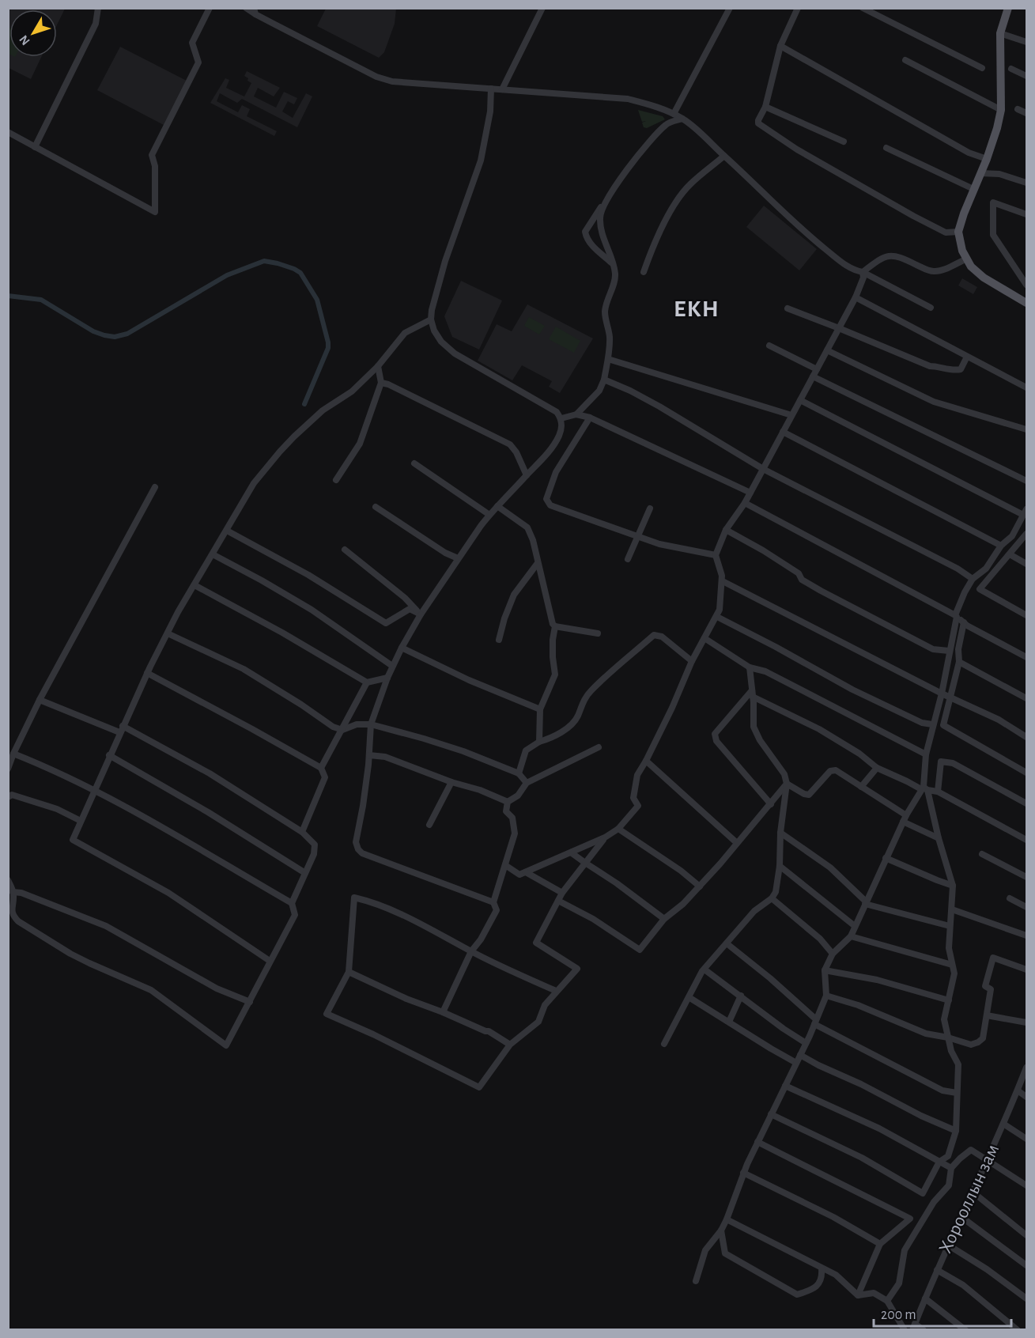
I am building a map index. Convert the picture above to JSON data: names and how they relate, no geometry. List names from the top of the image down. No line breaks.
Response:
{"streets":{"street":["Хорооллын зам"]},"districts":["EKH"],"scale_bar":"200 m","north":"bottom left"}
